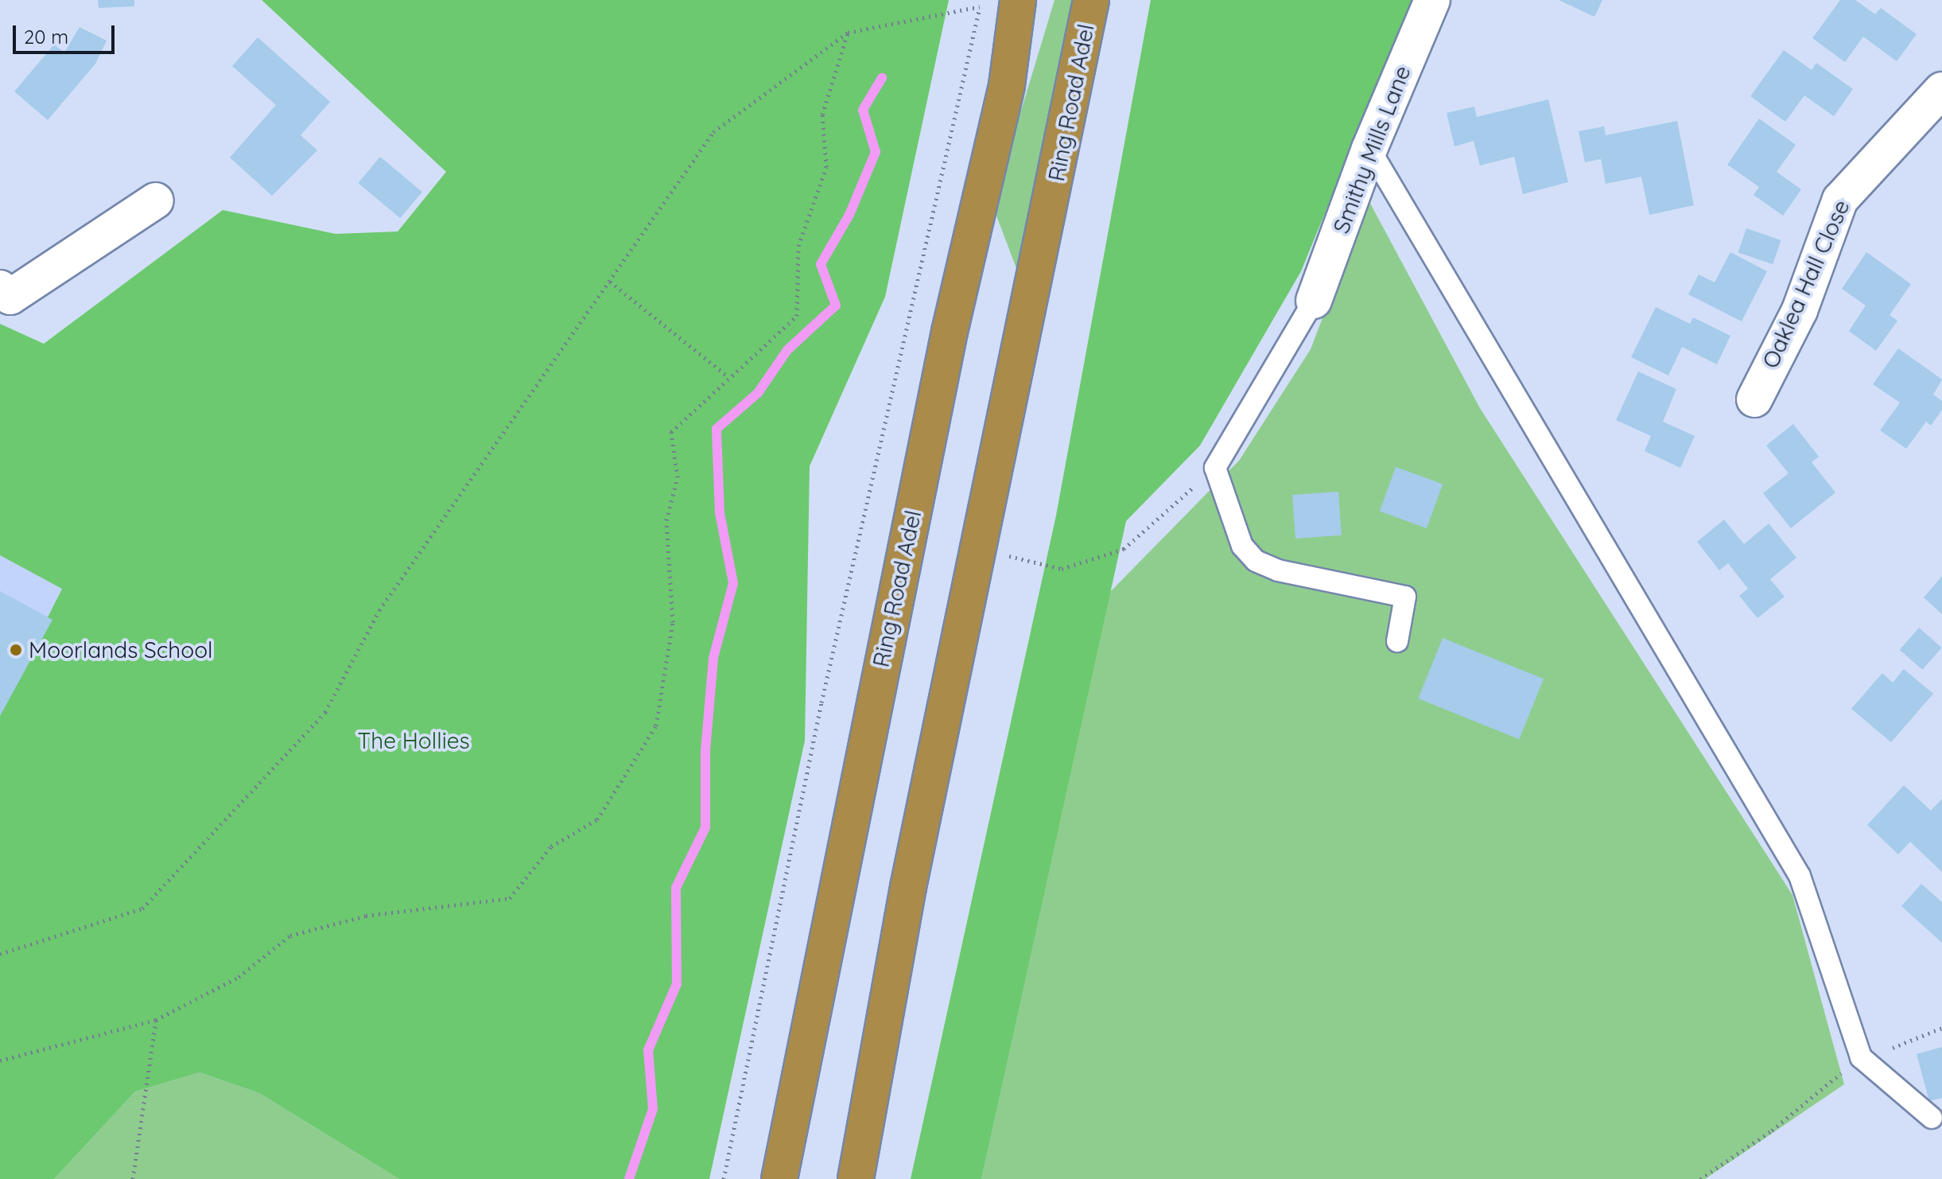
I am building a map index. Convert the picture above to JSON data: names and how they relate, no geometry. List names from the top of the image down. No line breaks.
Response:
{"streets":{"highway":["Ring Road Adel"],"street":["Smithy Mills Lane","Oaklea Hall Close"]},"parks":["The Hollies"],"places":["Moorlands School"],"scale_bar":"20 m"}
